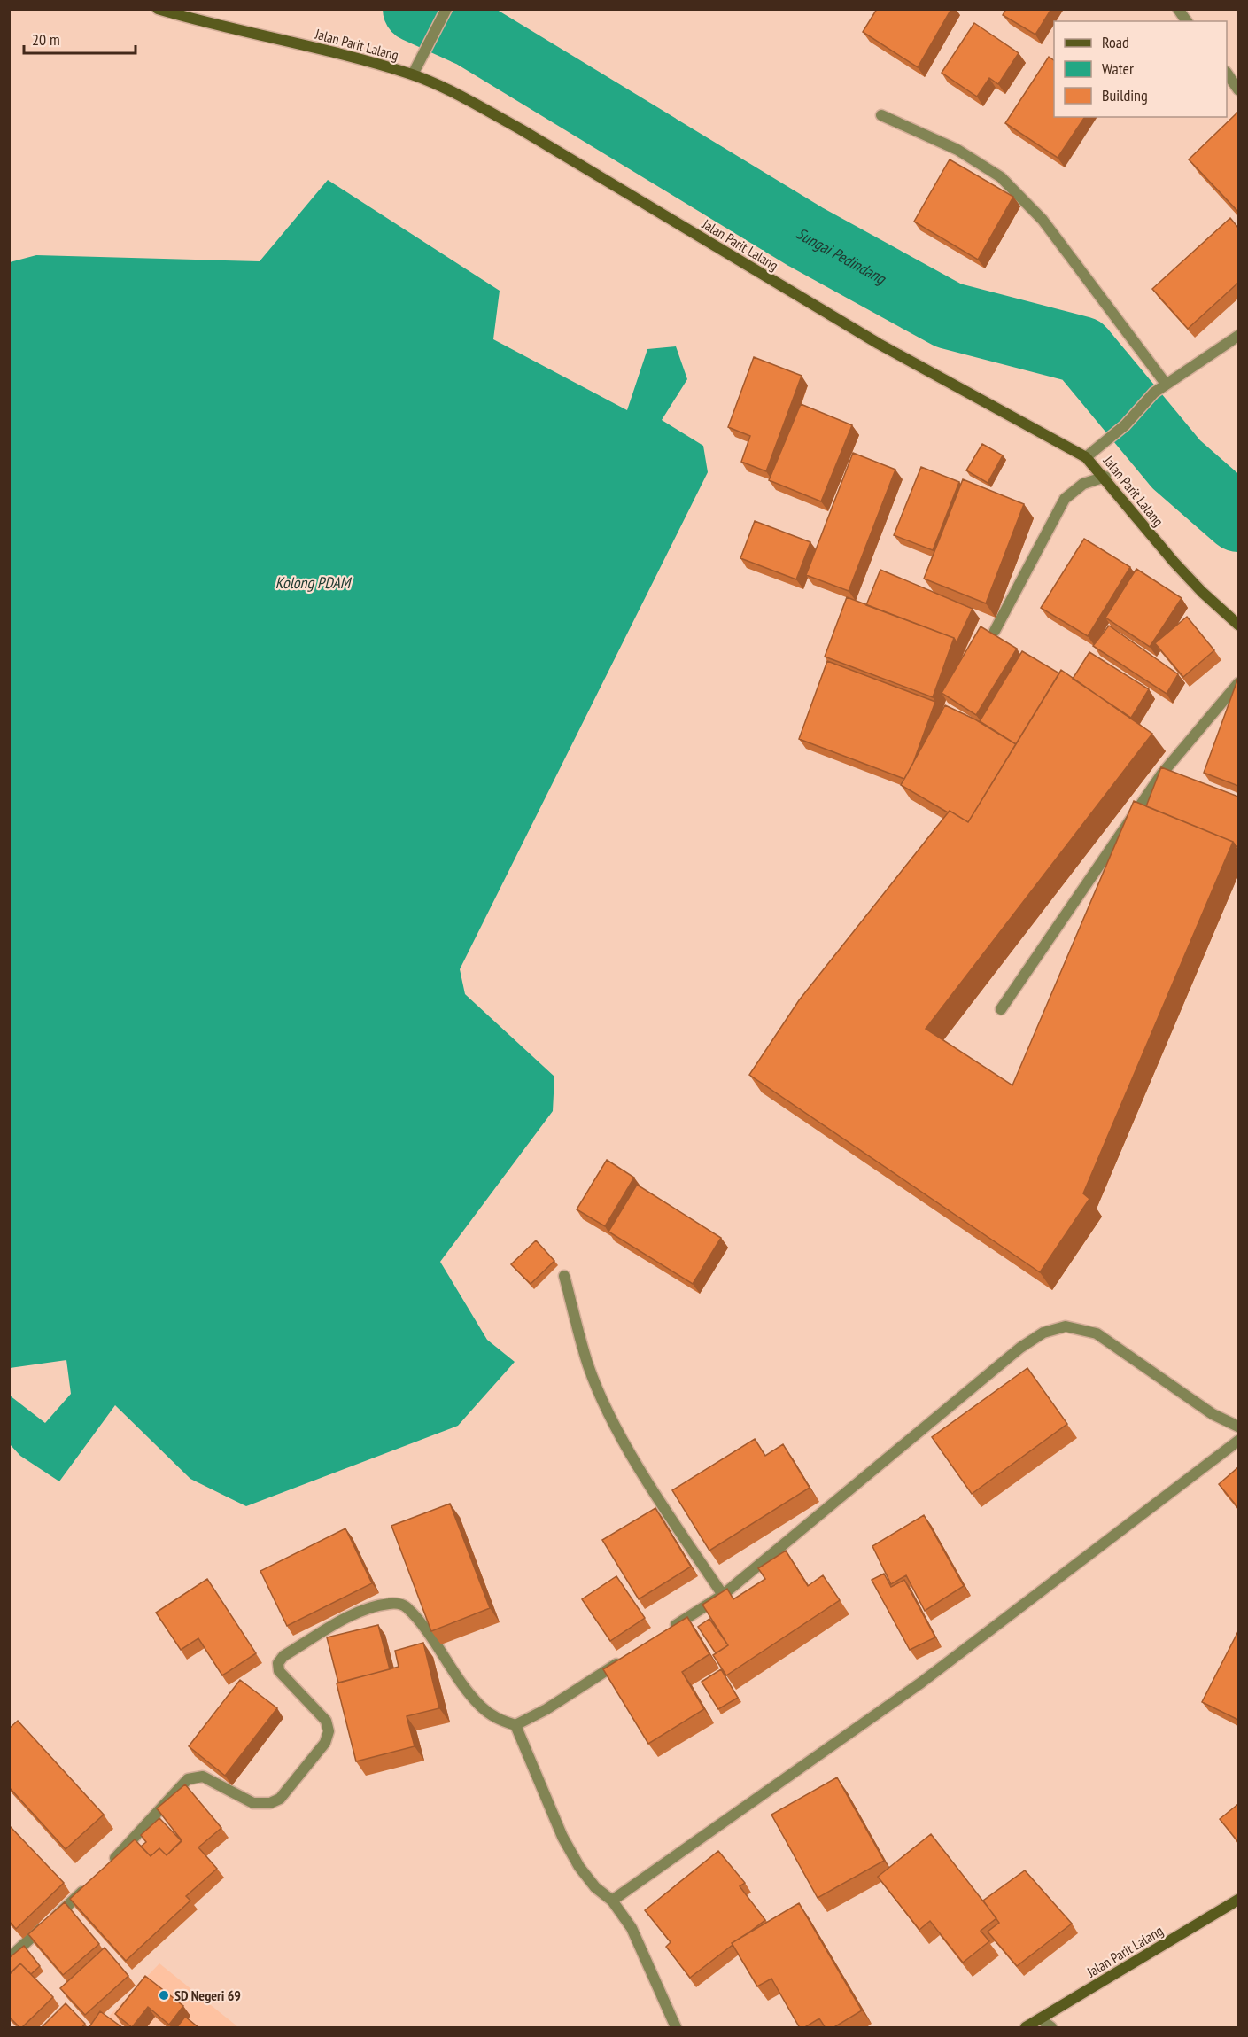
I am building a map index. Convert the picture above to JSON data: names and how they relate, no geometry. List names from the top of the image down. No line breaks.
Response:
{"streets":{"street":["Jalan Parit Lalang"]},"water":["Sungai Pedindang","Kolong PDAM"],"places":["SD Negeri 69"],"legend":["Road","Water","Building"],"scale_bar":"20 m"}
